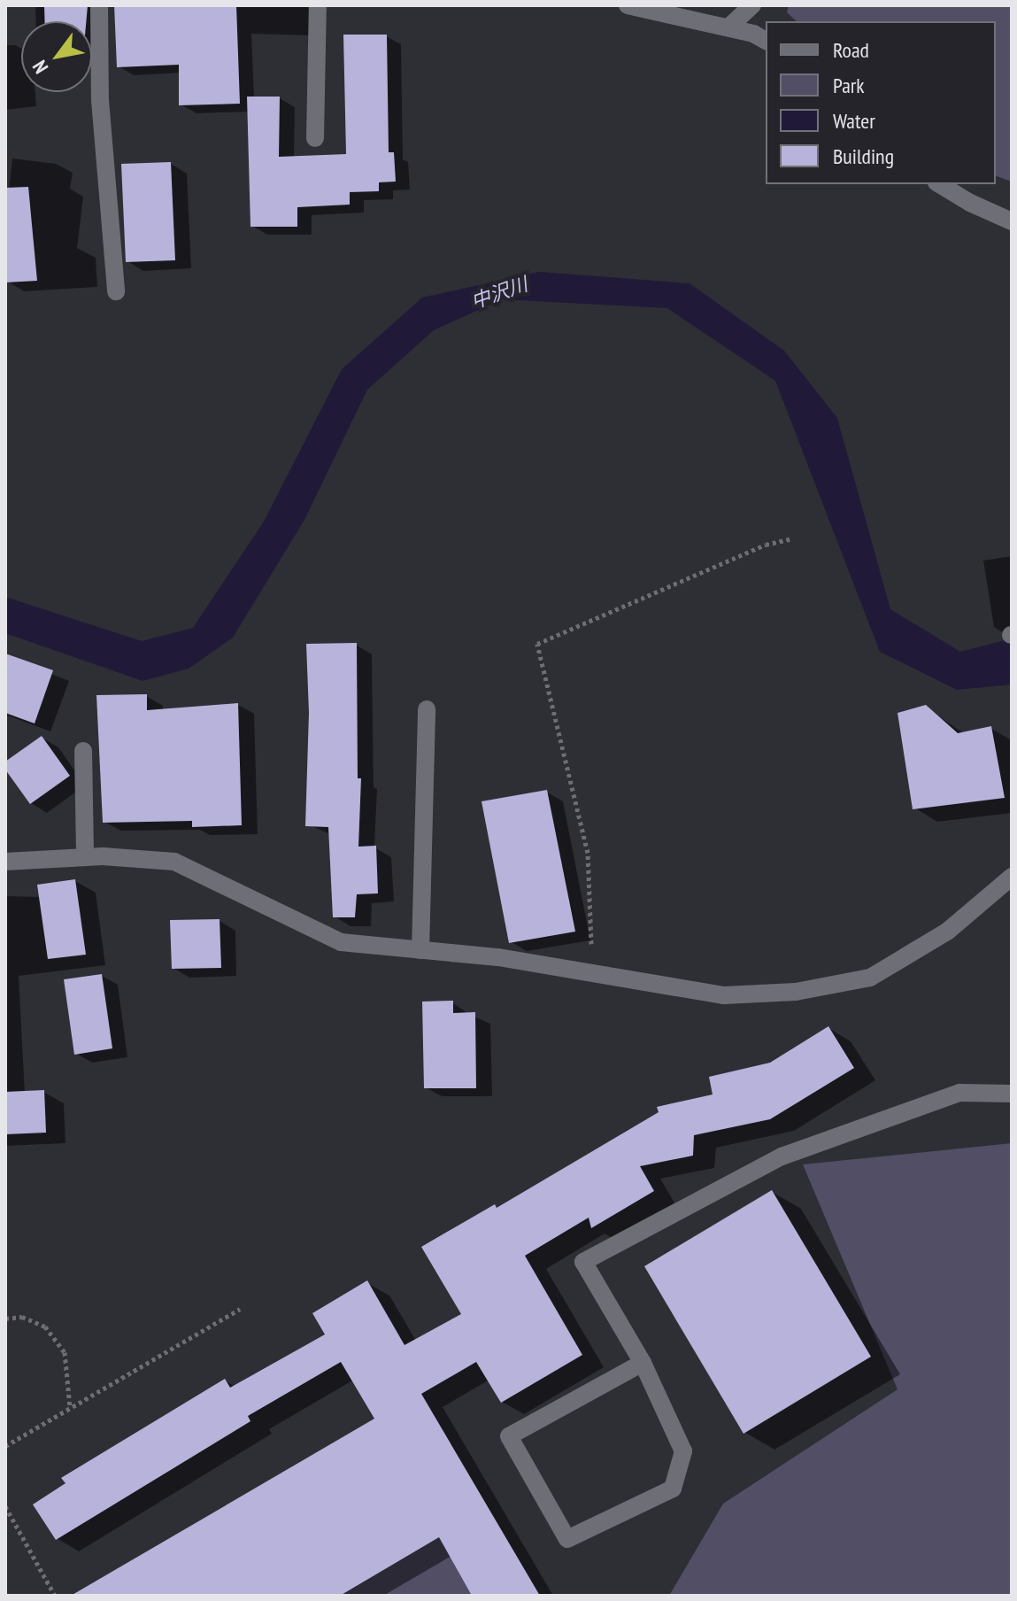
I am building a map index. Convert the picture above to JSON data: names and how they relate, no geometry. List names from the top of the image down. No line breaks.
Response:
{"water":["中沢川"],"legend":["Road","Park","Water","Building"],"north":"bottom left"}
